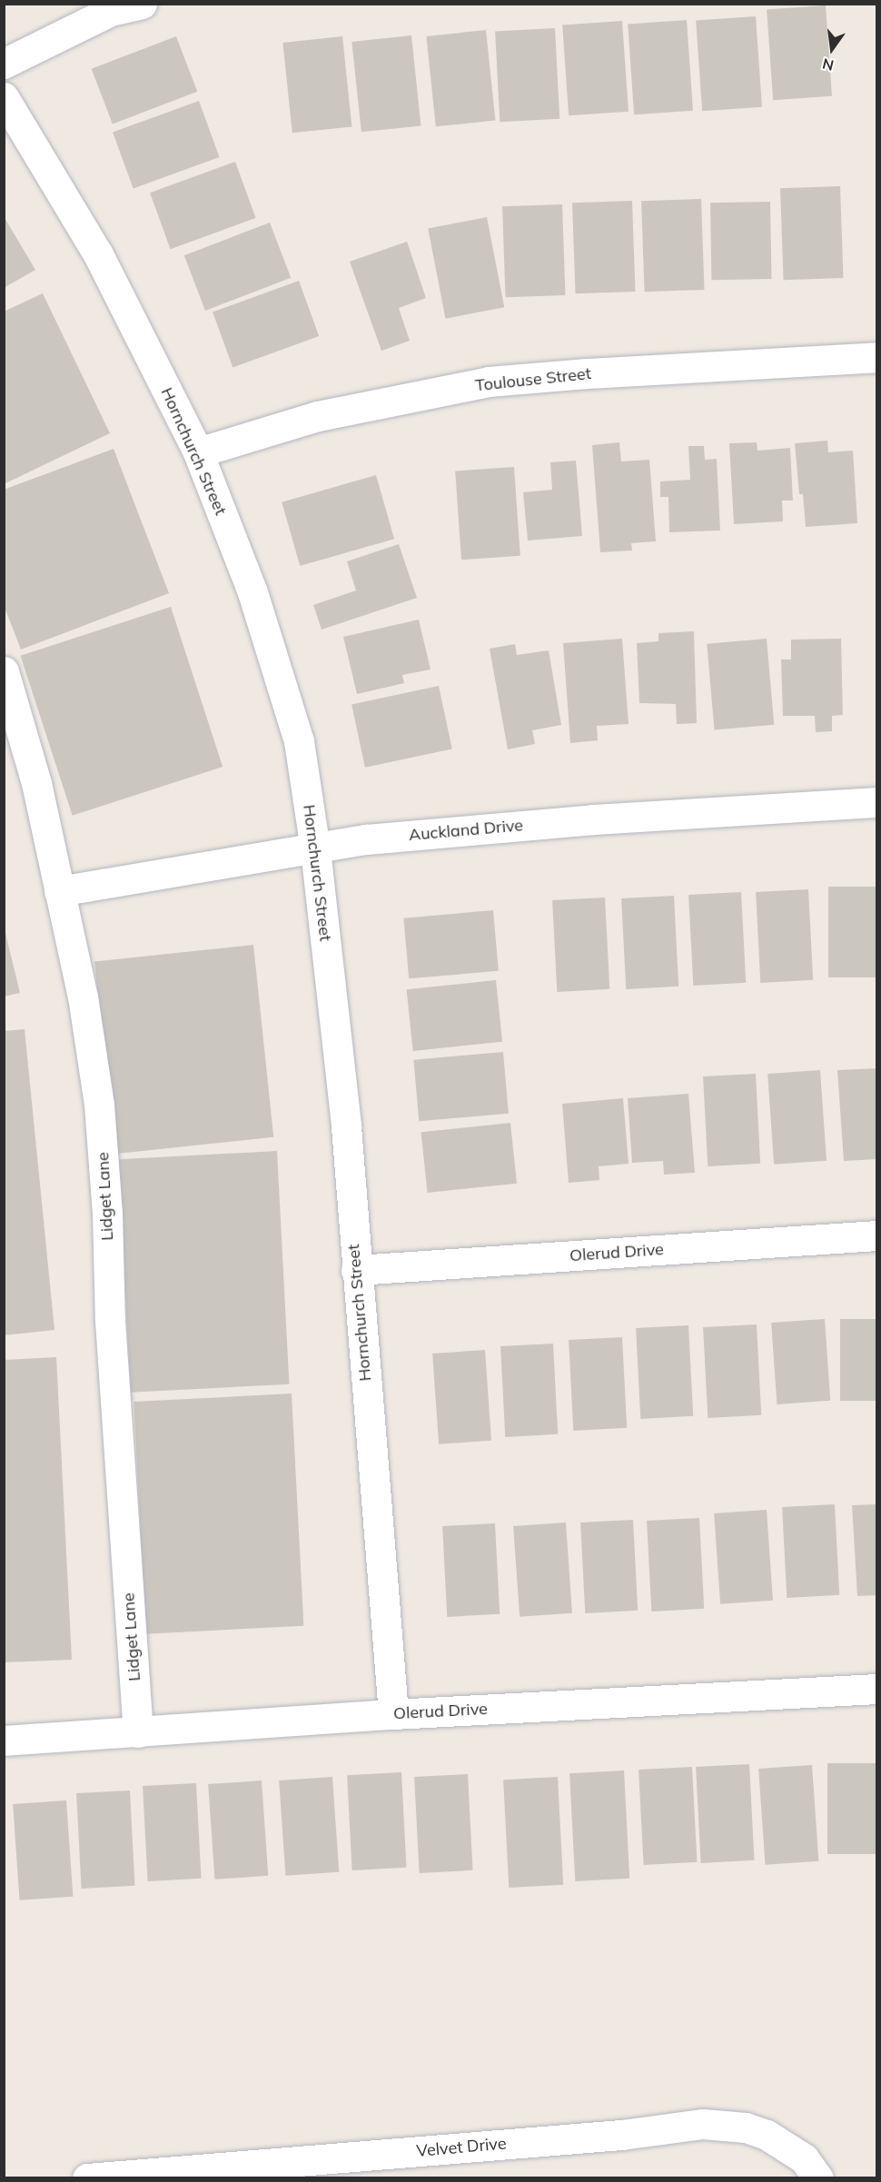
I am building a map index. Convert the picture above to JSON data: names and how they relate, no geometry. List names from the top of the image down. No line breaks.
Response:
{"streets":{"street":["Toulouse Street","Hornchurch Street","Auckland Drive","Lidget Lane","Olerud Drive","Velvet Drive"]},"crossings":[["Toulouse Street","Hornchurch Street"],["Hornchurch Street","Auckland Drive"],["Hornchurch Street","Olerud Drive"],["Auckland Drive","Lidget Lane"],["Lidget Lane","Olerud Drive"]],"north":"bottom"}
